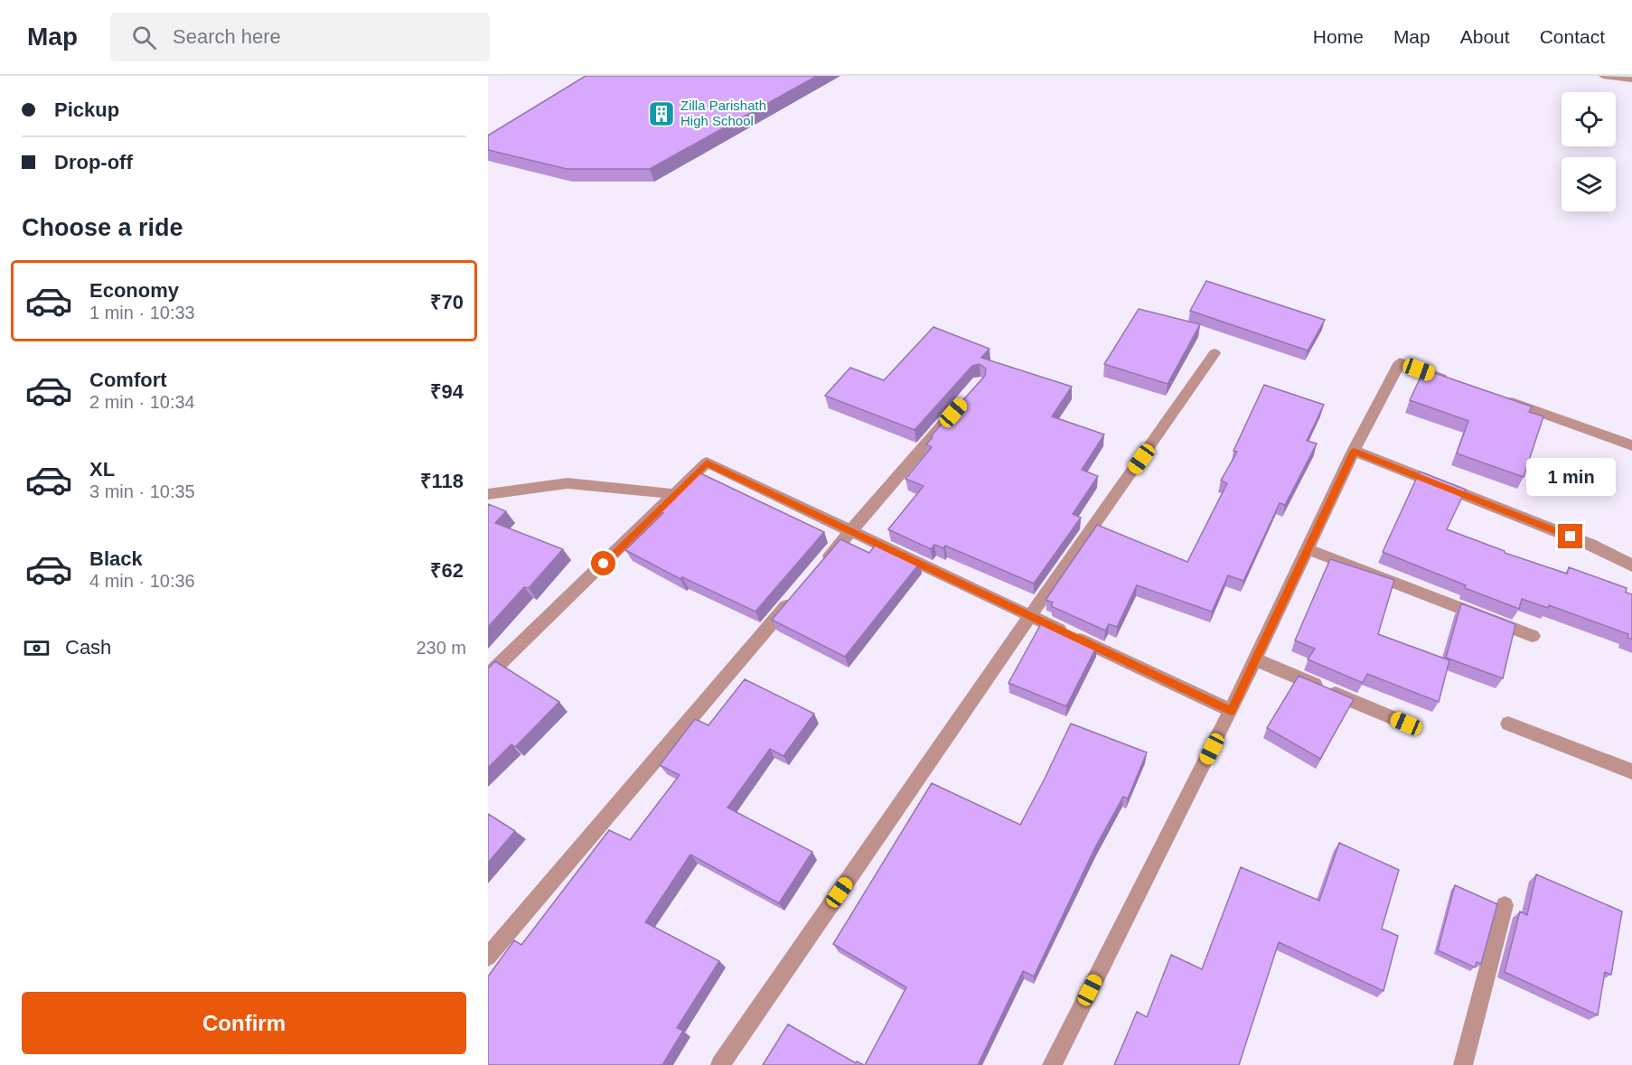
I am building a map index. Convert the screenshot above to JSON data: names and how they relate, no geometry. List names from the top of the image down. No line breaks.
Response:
{"places":{"building":["Zilla Parishath High School"]},"page":{"header":"Map","search":"Search here","nav":["Home","Map","About","Contact"],"banner":["Pickup","Drop-off"],"heading":"Choose a ride","list":[{"name":"Economy","note":"1 min · 10:33","value":"₹70"},{"name":"Comfort","note":"2 min · 10:34","value":"₹94"},{"name":"XL","note":"3 min · 10:35","value":"₹118"},{"name":"Black","note":"4 min · 10:36","value":"₹62"}],"bubble":"1 min","pay":["Cash","230 m"],"buttons":"Confirm"}}
